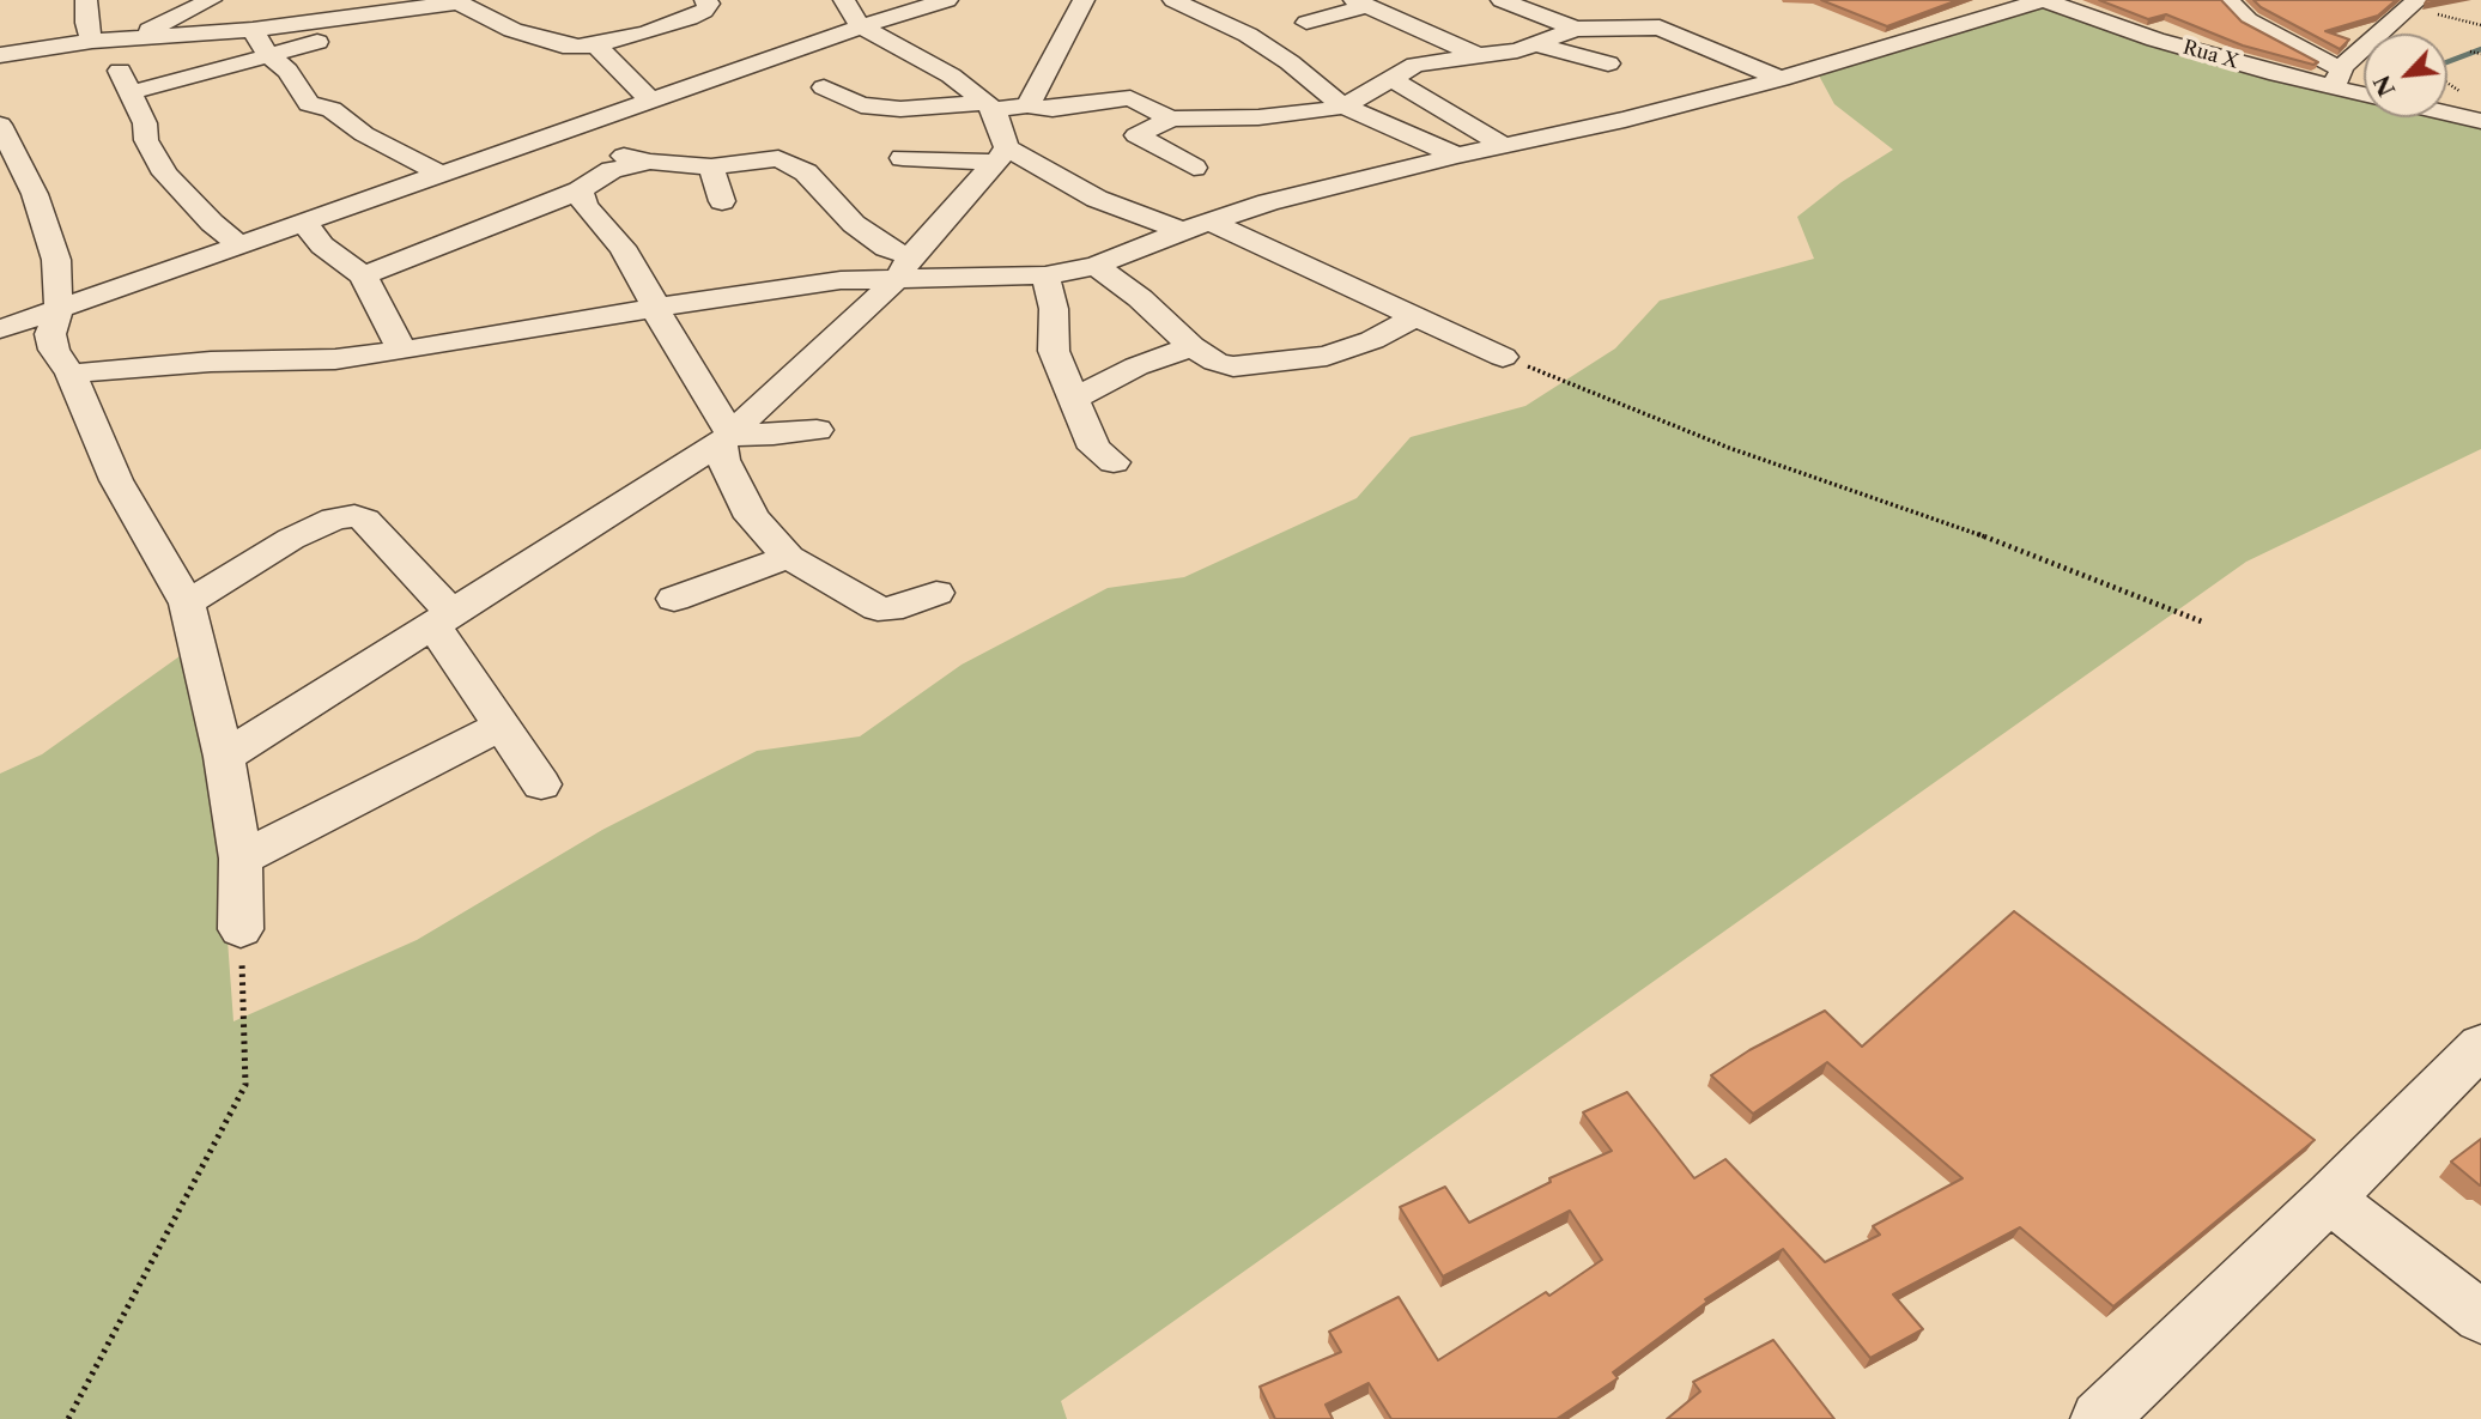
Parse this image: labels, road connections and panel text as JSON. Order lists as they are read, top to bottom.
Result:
{
  "streets": {
    "street": ["Rua X"]
  },
  "north": "bottom left"
}
